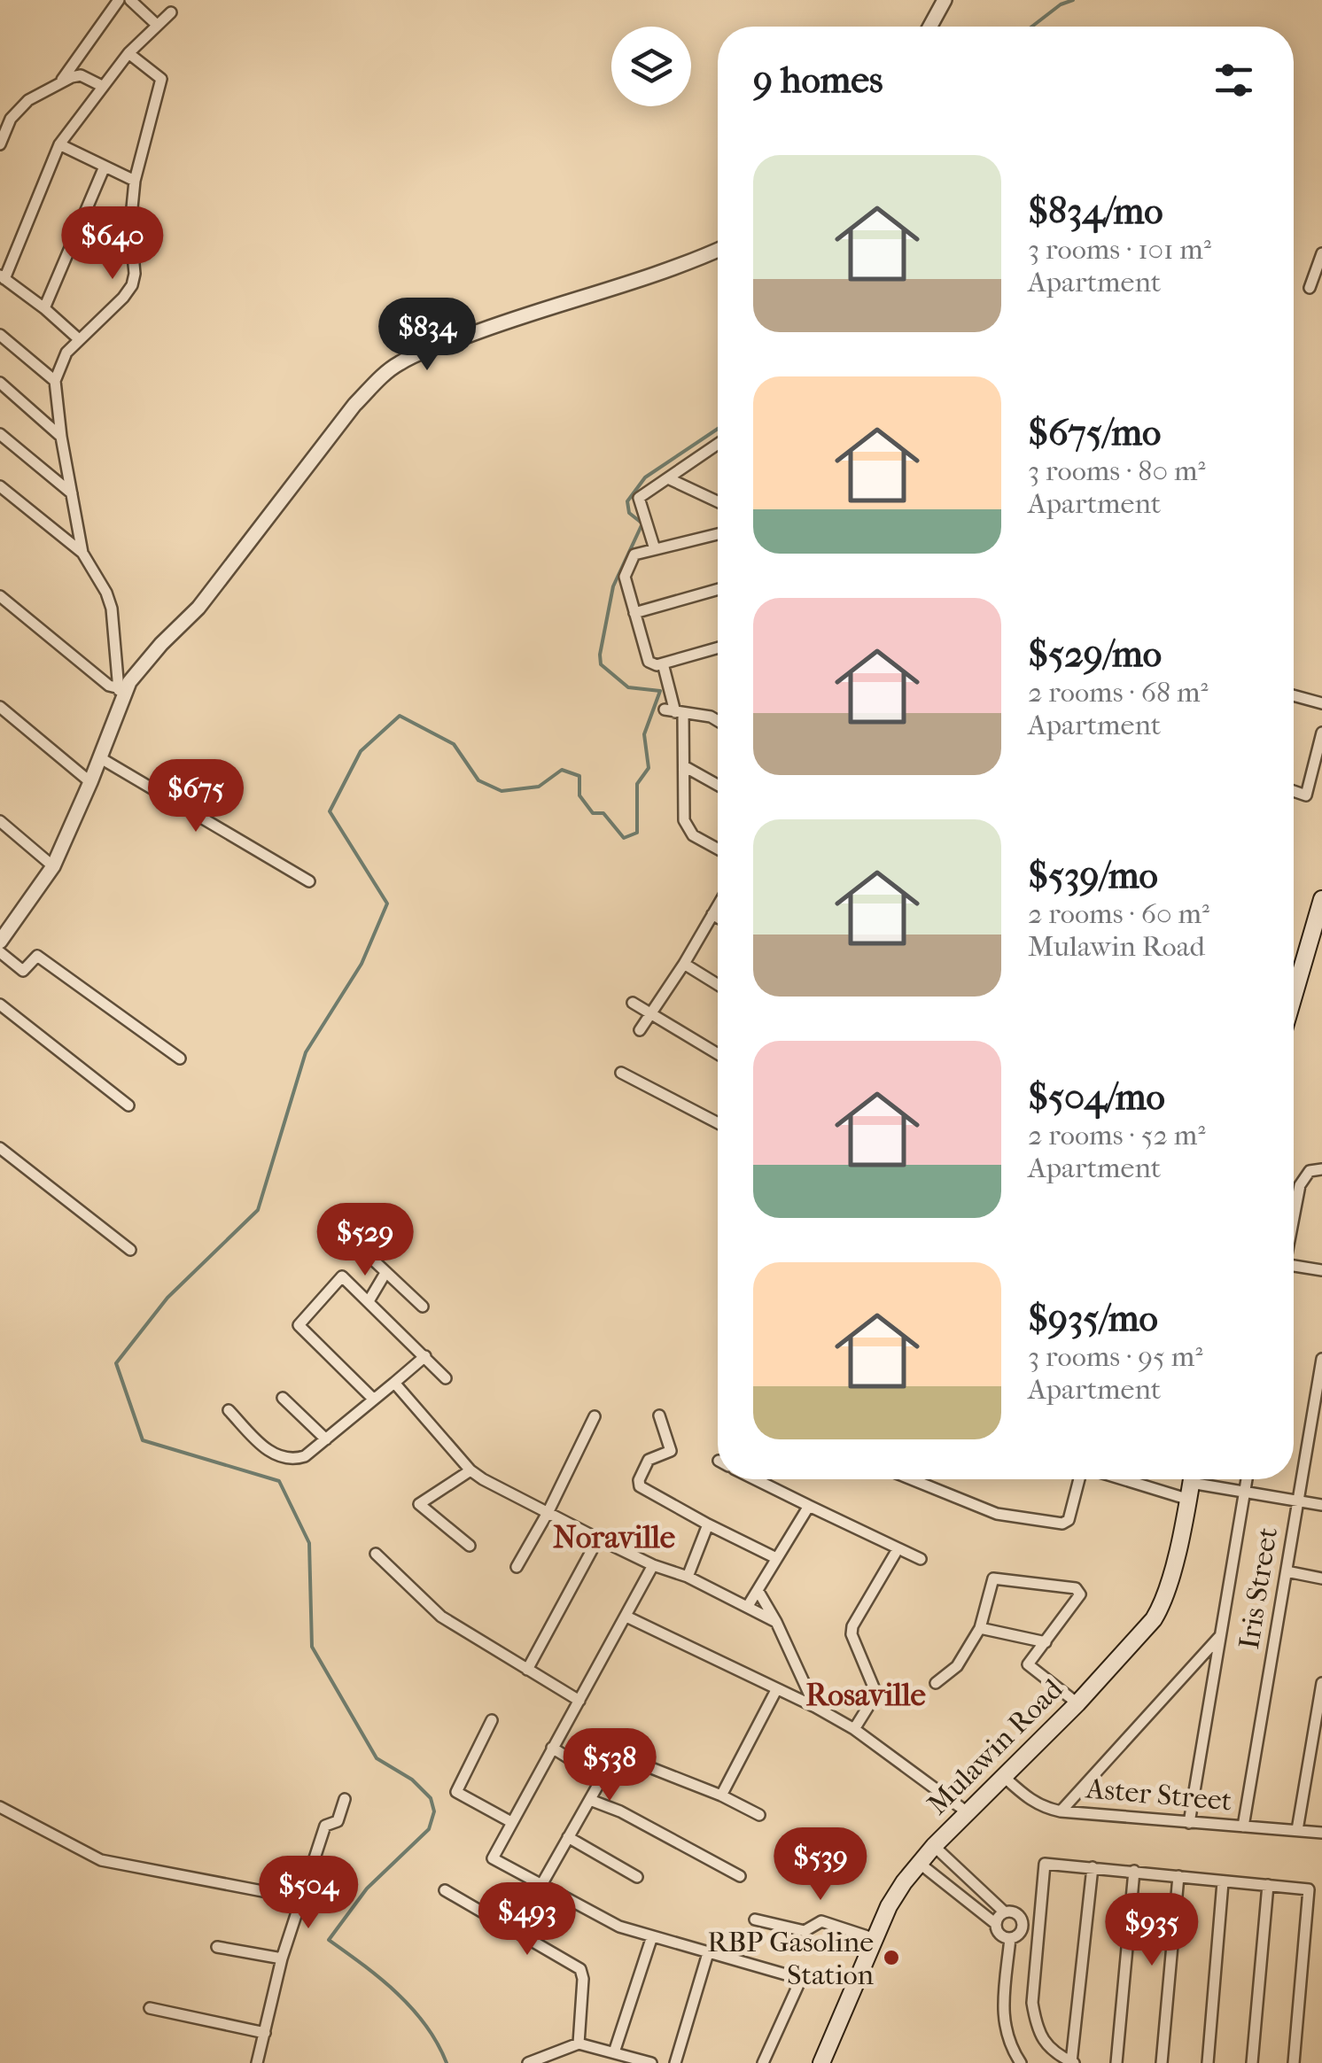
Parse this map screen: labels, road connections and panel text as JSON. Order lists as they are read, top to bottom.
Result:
{
  "streets": {
    "main road": ["Mulawin Road"],
    "street": ["Iris Street", "Aster Street"]
  },
  "crossings": [
    ["Iris Street", "Aster Street"],
    ["Mulawin Road", "Aster Street"]
  ],
  "districts": ["Noraville", "Rosaville"],
  "places": ["RBP Gasoline Station"],
  "page": {
    "heading": "9 homes",
    "list": [
      {
        "name": "$834/mo",
        "note": "3 rooms · 101 m² · Apartment"
      },
      {
        "name": "$675/mo",
        "note": "3 rooms · 80 m² · Apartment"
      },
      {
        "name": "$529/mo",
        "note": "2 rooms · 68 m² · Apartment"
      },
      {
        "name": "$539/mo",
        "note": "2 rooms · 60 m² · Mulawin Road"
      },
      {
        "name": "$504/mo",
        "note": "2 rooms · 52 m² · Apartment"
      },
      {
        "name": "$935/mo",
        "note": "3 rooms · 95 m² · Apartment"
      }
    ],
    "price": [
      "$640",
      "$834",
      "$675",
      "$529",
      "$538",
      "$539",
      "$504",
      "$493",
      "$935"
    ]
  }
}
